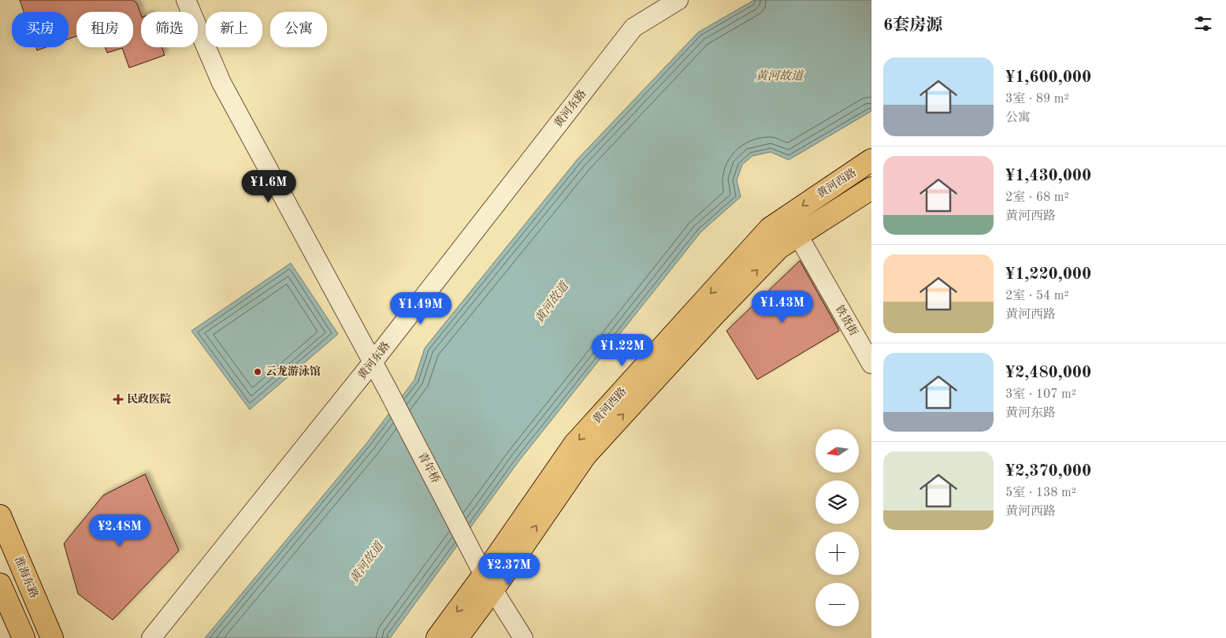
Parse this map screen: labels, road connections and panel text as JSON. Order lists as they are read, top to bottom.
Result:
{
  "streets": {
    "main road": ["黄河西路", "淮海东路"],
    "street": ["黄河东路", "铁货街", "青年桥"]
  },
  "crossings": [
    ["黄河东路", "青年桥"],
    ["黄河西路", "铁货街"],
    ["黄河西路", "青年桥"]
  ],
  "water": ["黄河故道"],
  "places": {
    "other": ["云龙游泳馆"],
    "health": ["民政医院"]
  },
  "north": "left",
  "page": {
    "heading": "6套房源",
    "chip": [
      "买房",
      "租房",
      "筛选",
      "新上",
      "公寓"
    ],
    "list": [
      {
        "name": "¥1,600,000",
        "note": "3室 · 89 m² · 公寓"
      },
      {
        "name": "¥1,430,000",
        "note": "2室 · 68 m² · 黄河西路"
      },
      {
        "name": "¥1,220,000",
        "note": "2室 · 54 m² · 黄河西路"
      },
      {
        "name": "¥2,480,000",
        "note": "3室 · 107 m² · 黄河东路"
      },
      {
        "name": "¥2,370,000",
        "note": "5室 · 138 m² · 黄河西路"
      }
    ],
    "price": [
      "¥1.6M",
      "¥1.43M",
      "¥1.49M",
      "¥1.22M",
      "¥2.48M",
      "¥2.37M"
    ],
    "map_buttons": ["+", "−"]
  }
}
